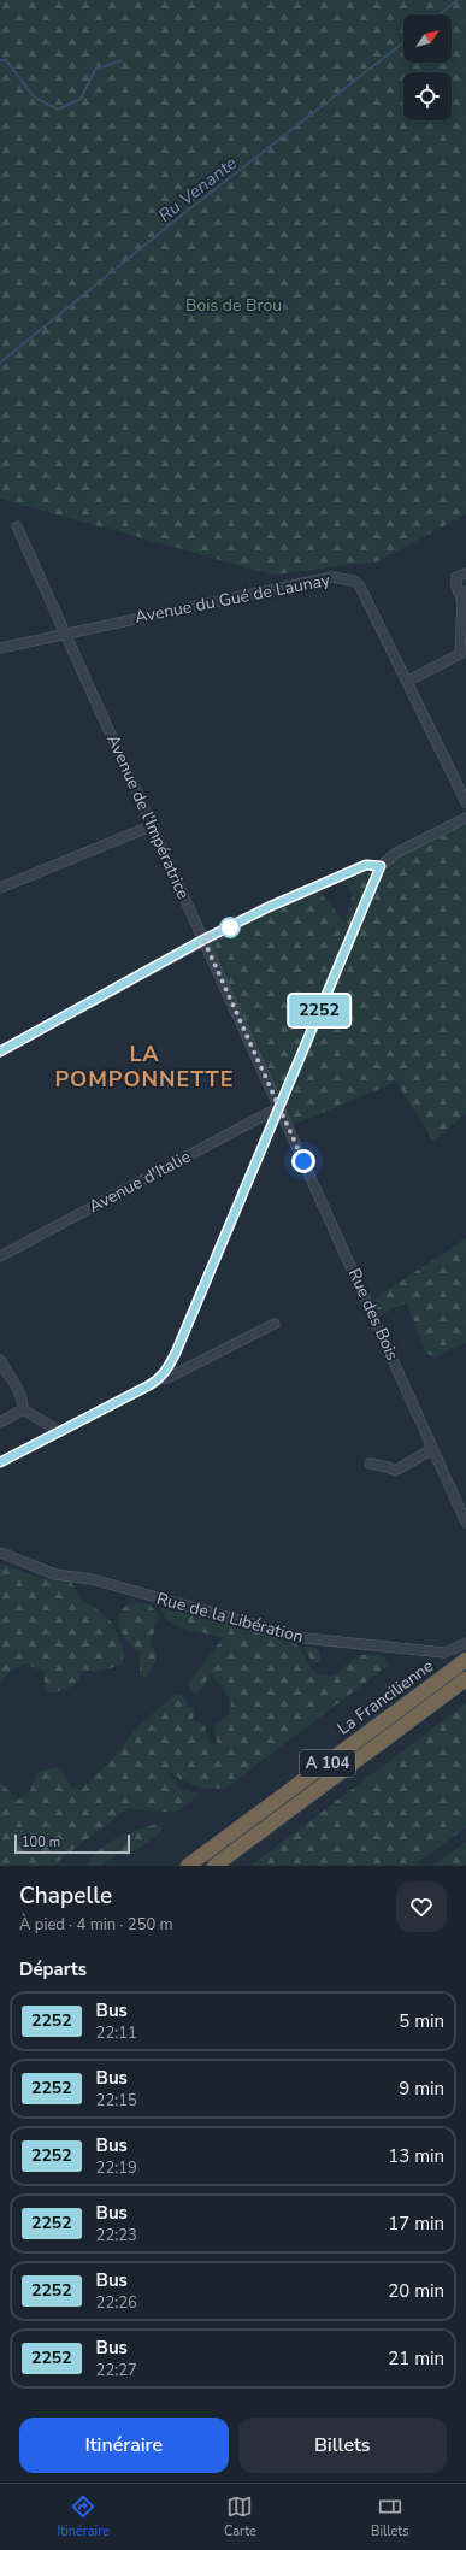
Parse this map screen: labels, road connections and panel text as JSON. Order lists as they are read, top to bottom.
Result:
{
  "streets": {
    "highway": ["La Francilienne", "A 104"],
    "street": [
      "Avenue du Gué de Launay",
      "Avenue de l'Impératrice",
      "Avenue d'Italie",
      "Rue des Bois",
      "Rue de la Libération"
    ]
  },
  "crossings": [
    ["Avenue du Gué de Launay", "Avenue de l'Impératrice"],
    ["Avenue de l'Impératrice", "Avenue d'Italie"],
    ["Avenue de l'Impératrice", "Rue des Bois"],
    ["Avenue d'Italie", "Rue des Bois"]
  ],
  "districts": ["LA POMPONNETTE"],
  "water": ["Ru Venante"],
  "parks": ["Bois de Brou"],
  "lines": ["bus line 2252"],
  "scale_bar": "100 m",
  "north": "top right",
  "page": {
    "on_map": "2252",
    "scale": "100 m",
    "heading": [
      ["Chapelle", "À pied · 4 min · 250 m"],
      "Départs"
    ],
    "list": [
      {
        "mark": "2252",
        "name": "Bus",
        "note": "22:11",
        "value": "5 min"
      },
      {
        "mark": "2252",
        "name": "Bus",
        "note": "22:15",
        "value": "9 min"
      },
      {
        "mark": "2252",
        "name": "Bus",
        "note": "22:19",
        "value": "13 min"
      },
      {
        "mark": "2252",
        "name": "Bus",
        "note": "22:23",
        "value": "17 min"
      },
      {
        "mark": "2252",
        "name": "Bus",
        "note": "22:26",
        "value": "20 min"
      },
      {
        "mark": "2252",
        "name": "Bus",
        "note": "22:27",
        "value": "21 min"
      }
    ],
    "buttons": ["Itinéraire", "Billets"],
    "tabs": ["Itinéraire", "Carte", "Billets"]
  }
}
